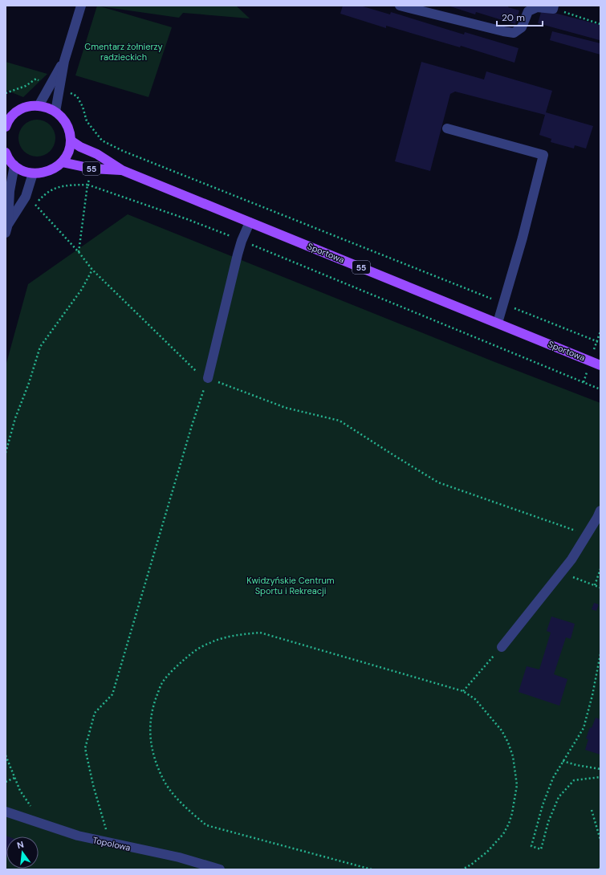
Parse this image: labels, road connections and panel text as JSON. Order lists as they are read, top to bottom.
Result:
{
  "streets": {
    "main road": ["55", "Sportowa"],
    "street": ["Topolowa"]
  },
  "parks": ["Cmentarz żołnierzy radzieckich", "Kwidzyńskie Centrum Sportu i Rekreacji"],
  "scale_bar": "20 m",
  "north": "top"
}
